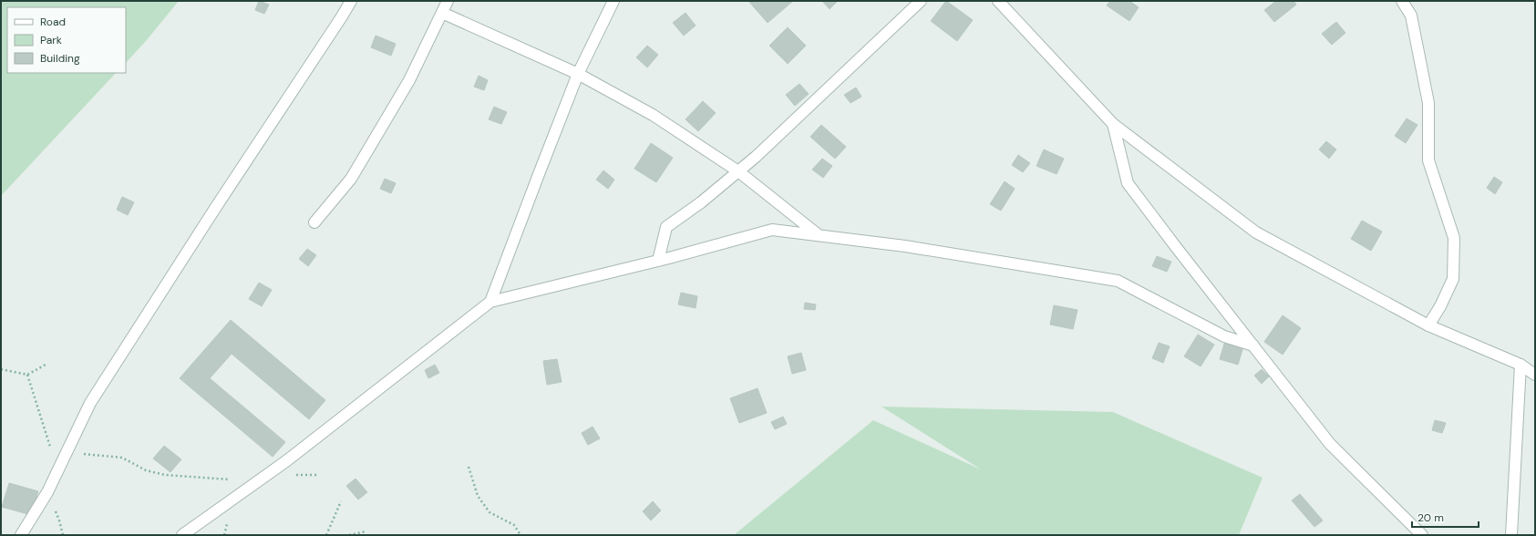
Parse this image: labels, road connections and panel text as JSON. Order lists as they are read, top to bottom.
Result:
{
  "legend": ["Road", "Park", "Building"],
  "scale_bar": "20 m"
}
